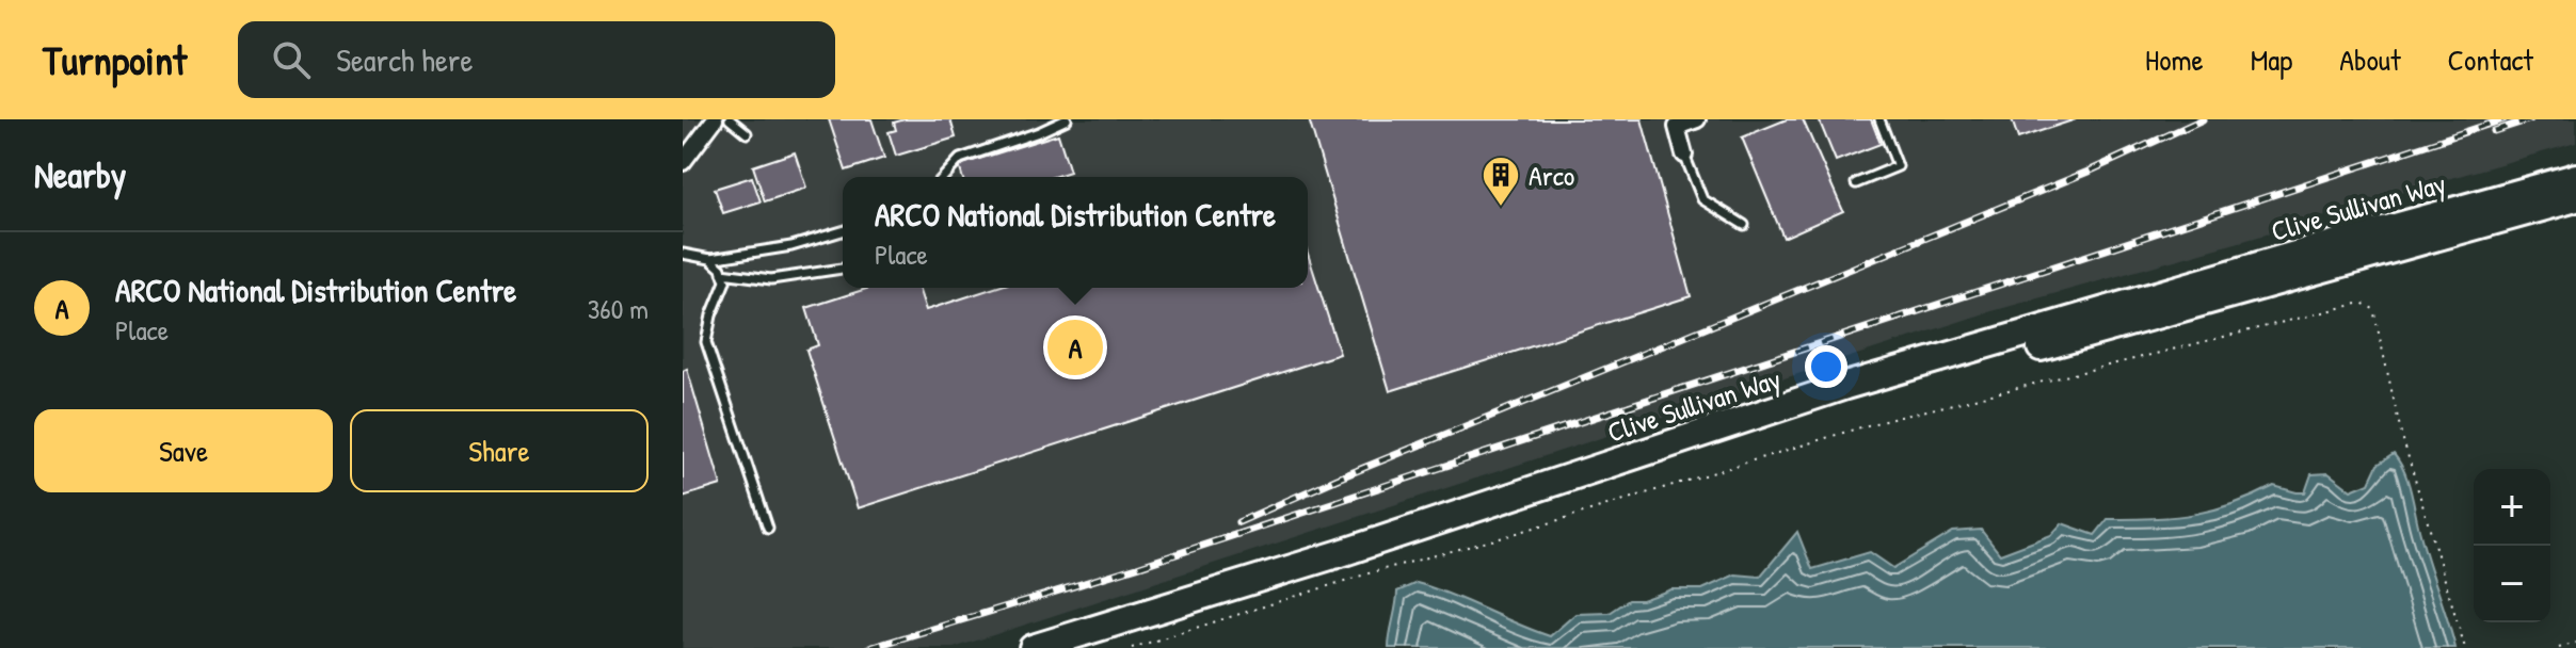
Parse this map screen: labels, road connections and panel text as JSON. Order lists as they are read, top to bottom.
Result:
{
  "streets": {
    "highway": ["Clive Sullivan Way"]
  },
  "places": {
    "building": ["Arco"]
  },
  "page": {
    "header": "Turnpoint",
    "search": "Search here",
    "nav": [
      "Home",
      "Map",
      "About",
      "Contact"
    ],
    "heading": "Nearby",
    "popup": ["ARCO National Distribution Centre", "Place"],
    "list": [
      {
        "mark": "A",
        "name": "ARCO National Distribution Centre",
        "note": "Place",
        "value": "360 m"
      }
    ],
    "pins": "A",
    "buttons": ["Save", "Share"],
    "map_buttons": ["+", "−"]
  }
}
